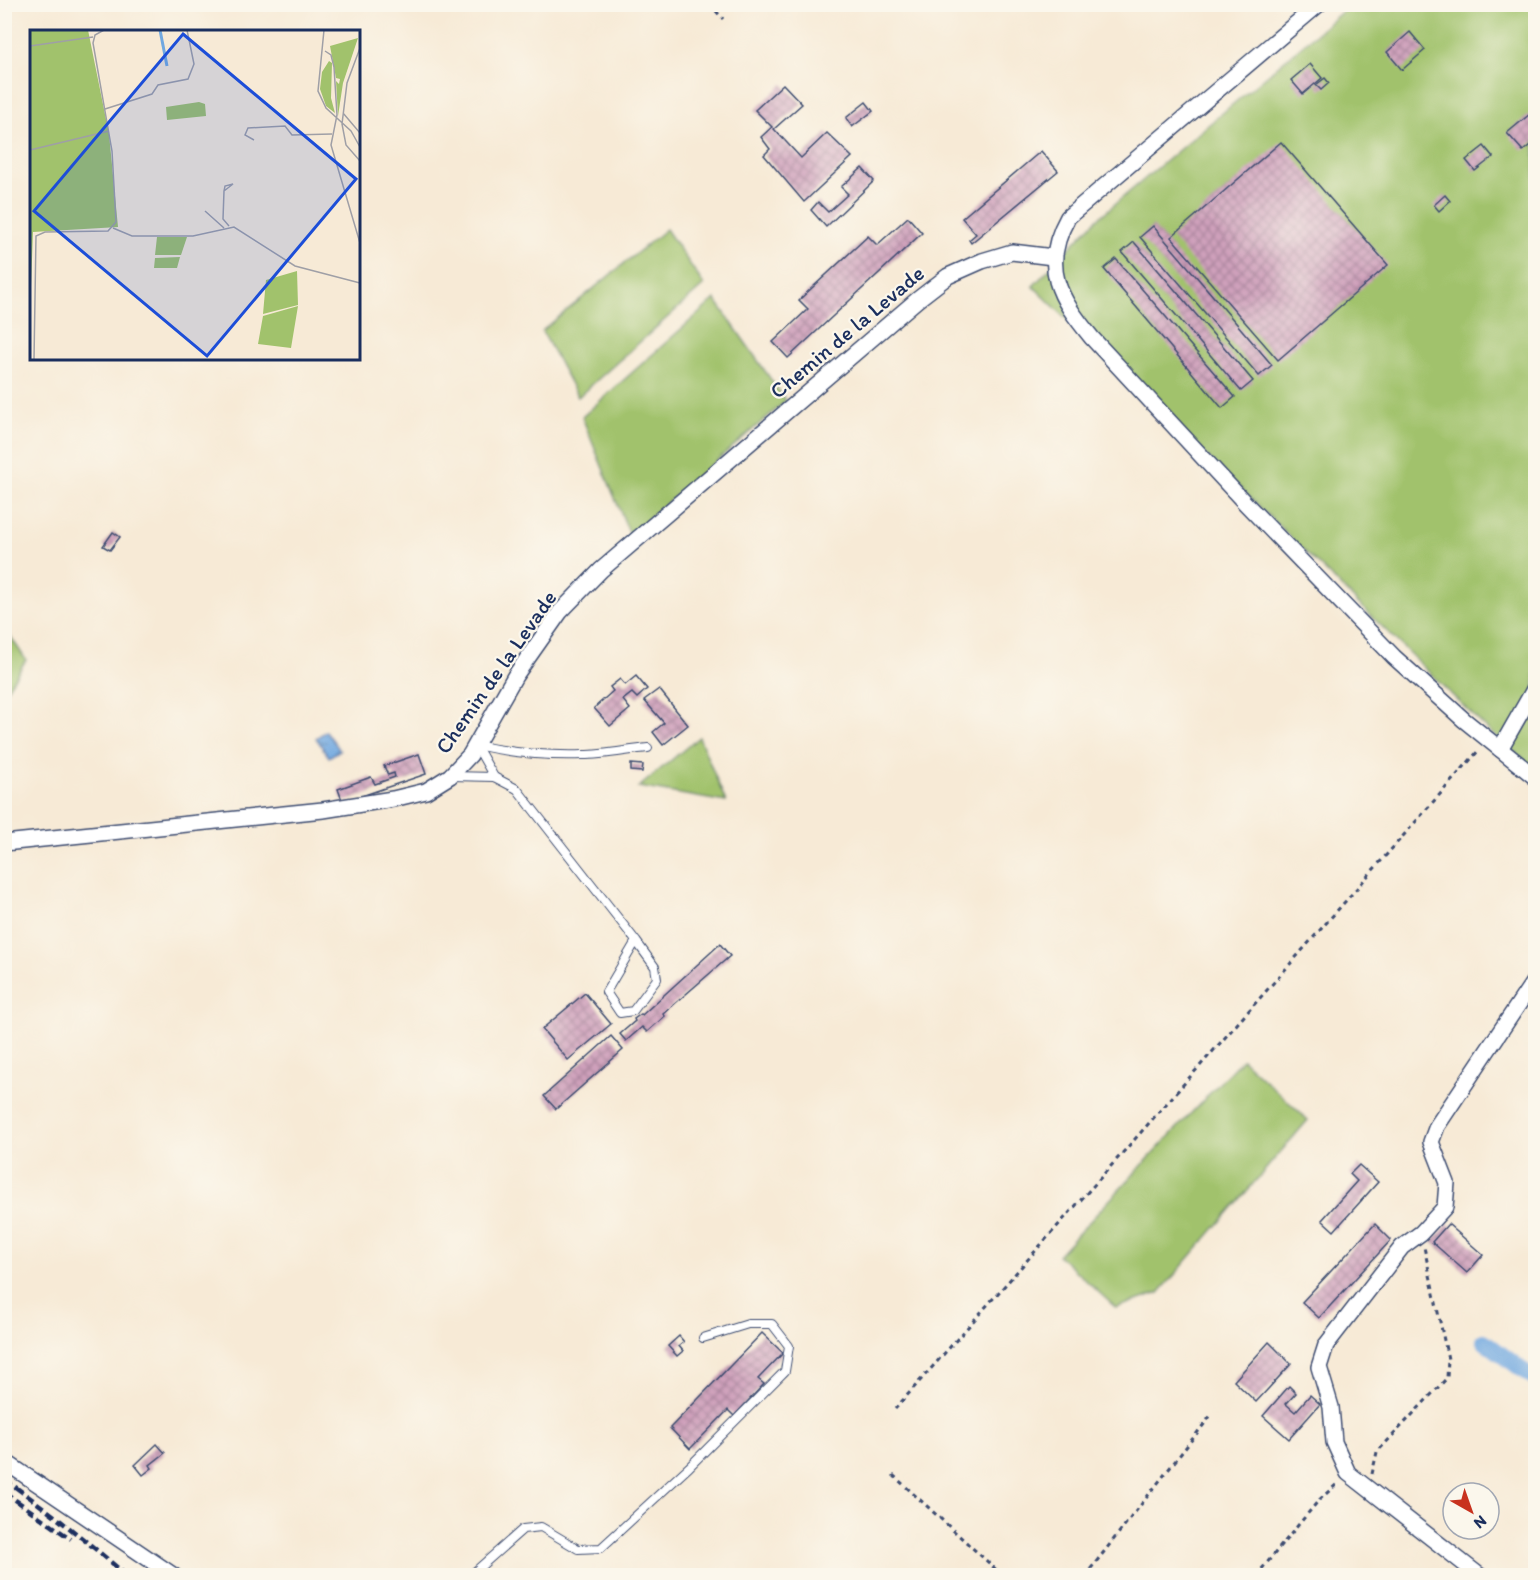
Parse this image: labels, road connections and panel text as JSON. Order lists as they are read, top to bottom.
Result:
{
  "streets": {
    "street": ["Chemin de la Levade"]
  },
  "north": "bottom right"
}
